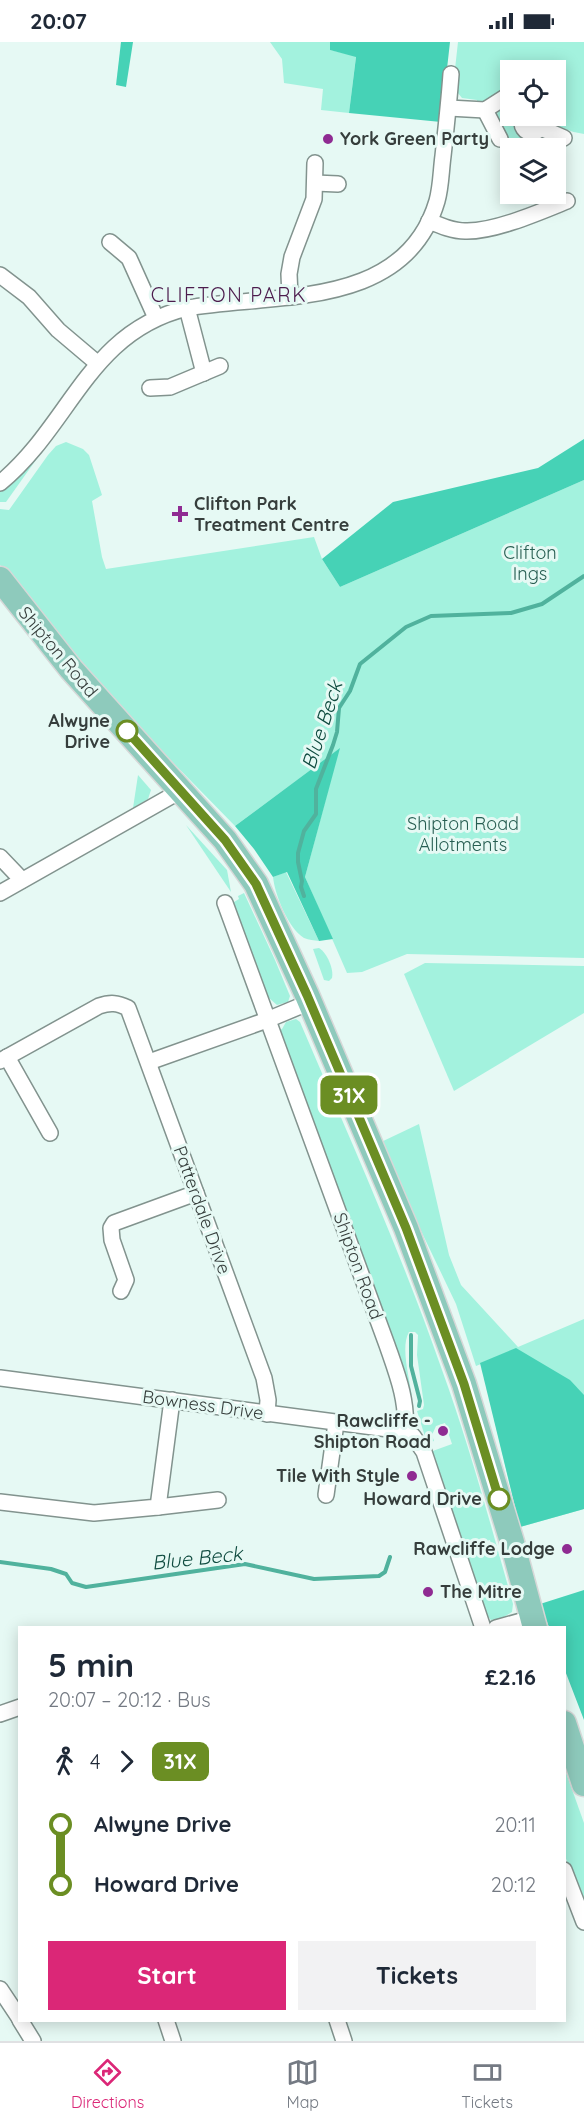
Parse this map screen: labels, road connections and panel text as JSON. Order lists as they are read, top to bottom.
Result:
{
  "streets": {
    "main road": ["Shipton Road"],
    "street": ["Patterdale Drive", "Bowness Drive"]
  },
  "crossings": [
    ["Shipton Road", "Bowness Drive"],
    ["Patterdale Drive", "Bowness Drive"]
  ],
  "districts": ["CLIFTON PARK"],
  "water": ["Blue Beck"],
  "parks": ["Clifton Ings", "Shipton Road Allotments"],
  "places": {
    "other": [
      "York Green Party",
      "Alwyne Drive",
      "Rawcliffe - Shipton Road",
      "Tile With Style",
      "Howard Drive",
      "Rawcliffe Lodge",
      "The Mitre"
    ],
    "health": ["Clifton Park Treatment Centre"]
  },
  "lines": ["bus line 31X"],
  "page": {
    "status": "20:07",
    "on_map": "31X",
    "heading": ["5 min", "20:07 – 20:12 · Bus", "£2.16"],
    "legs": ["4", "31X"],
    "list": [
      {
        "name": "Alwyne Drive",
        "value": "20:11"
      },
      {
        "name": "Howard Drive",
        "value": "20:12"
      }
    ],
    "buttons": ["Start", "Tickets"],
    "tabs": ["Directions", "Map", "Tickets"]
  }
}
